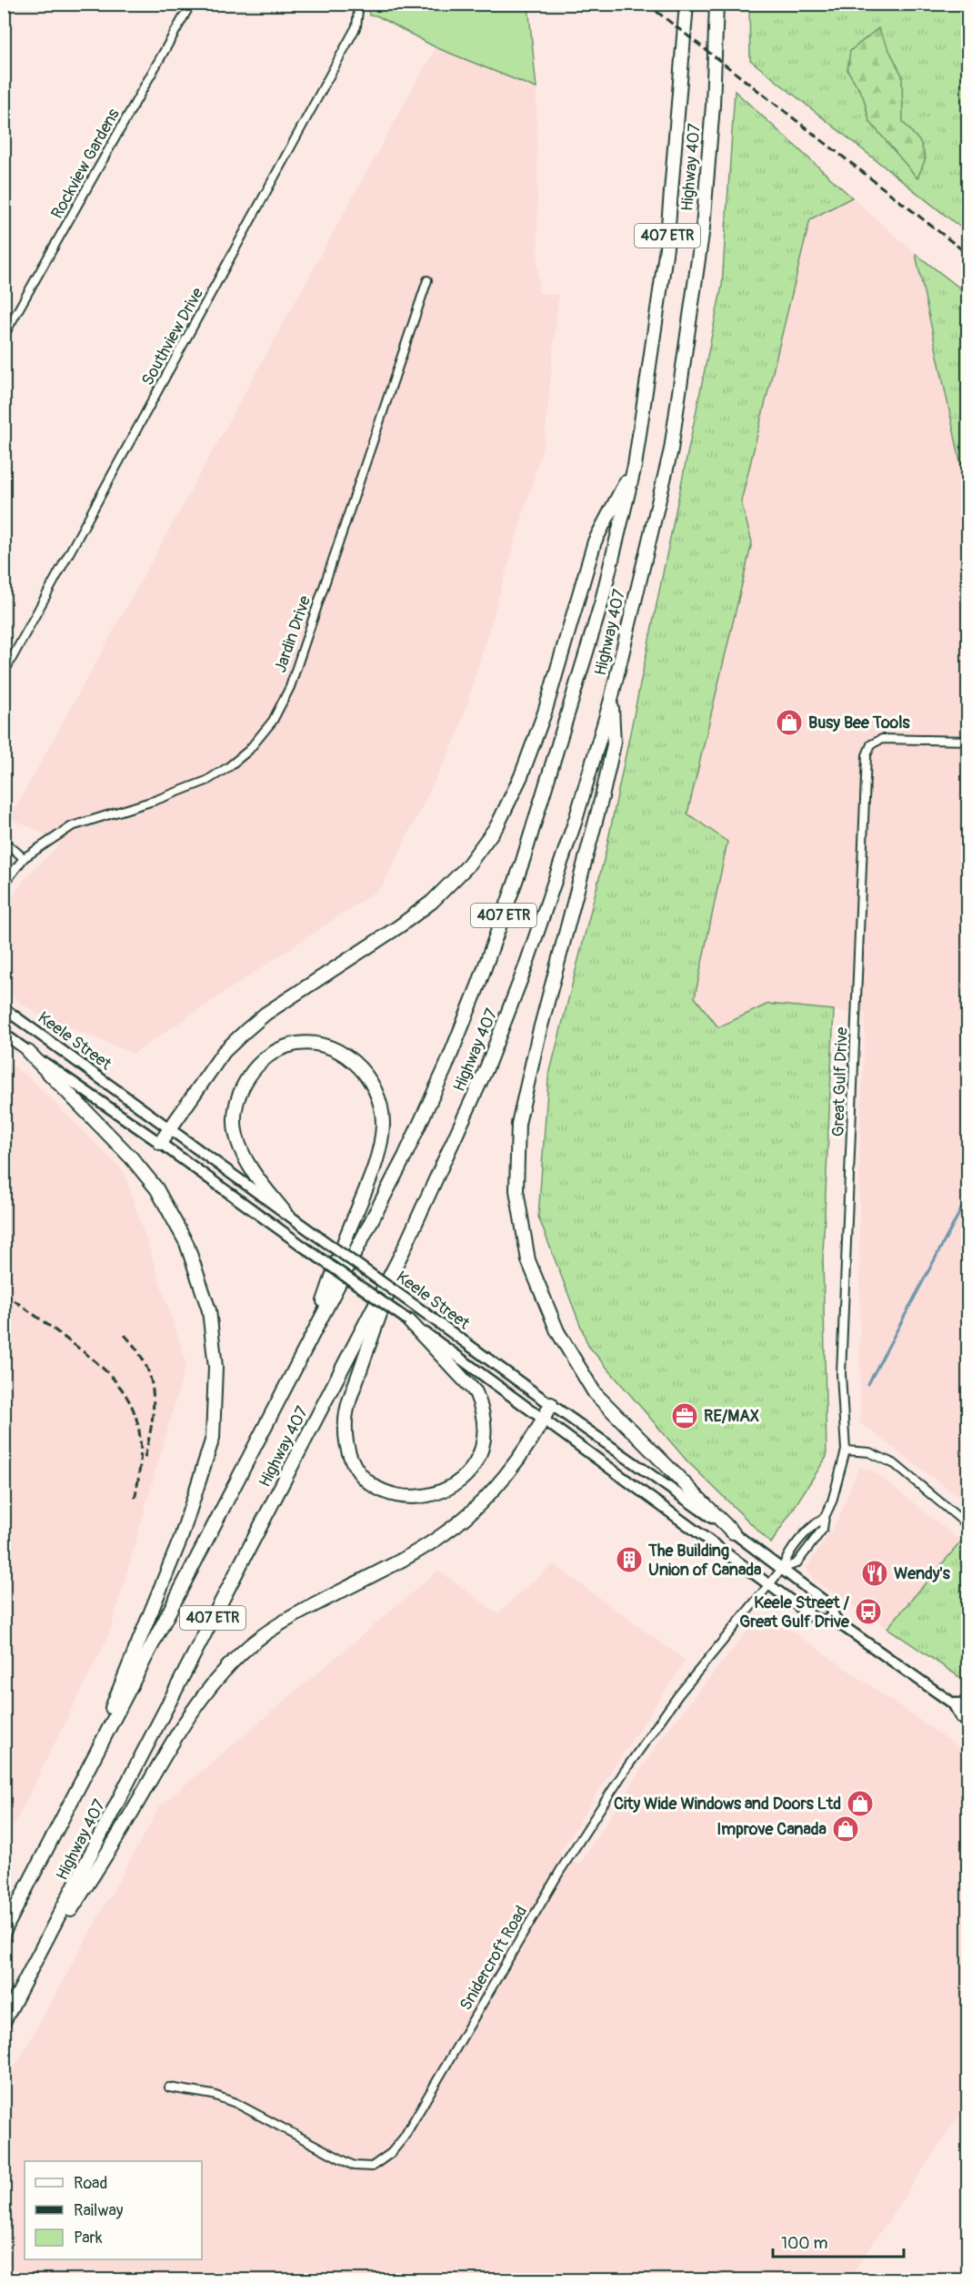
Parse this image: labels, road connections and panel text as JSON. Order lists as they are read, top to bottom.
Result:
{
  "streets": {
    "highway": ["Highway 407", "407 ETR"],
    "main road": ["Keele Street"],
    "street": [
      "Rockview Gardens",
      "Southview Drive",
      "Jardin Drive",
      "Great Gulf Drive",
      "Snidercroft Road"
    ]
  },
  "crossings": [
    ["Keele Street", "Great Gulf Drive"],
    ["Keele Street", "Snidercroft Road"],
    ["Great Gulf Drive", "Snidercroft Road"]
  ],
  "places": {
    "shop": ["Busy Bee Tools", "City Wide Windows and Doors Ltd", "Improve Canada"],
    "office": ["RE/MAX"],
    "building": ["The Building Union of Canada"],
    "restaurant": ["Wendy's"],
    "bus stop": ["Keele Street / Great Gulf Drive"]
  },
  "legend": ["Road", "Railway", "Park"],
  "scale_bar": "100 m"
}
